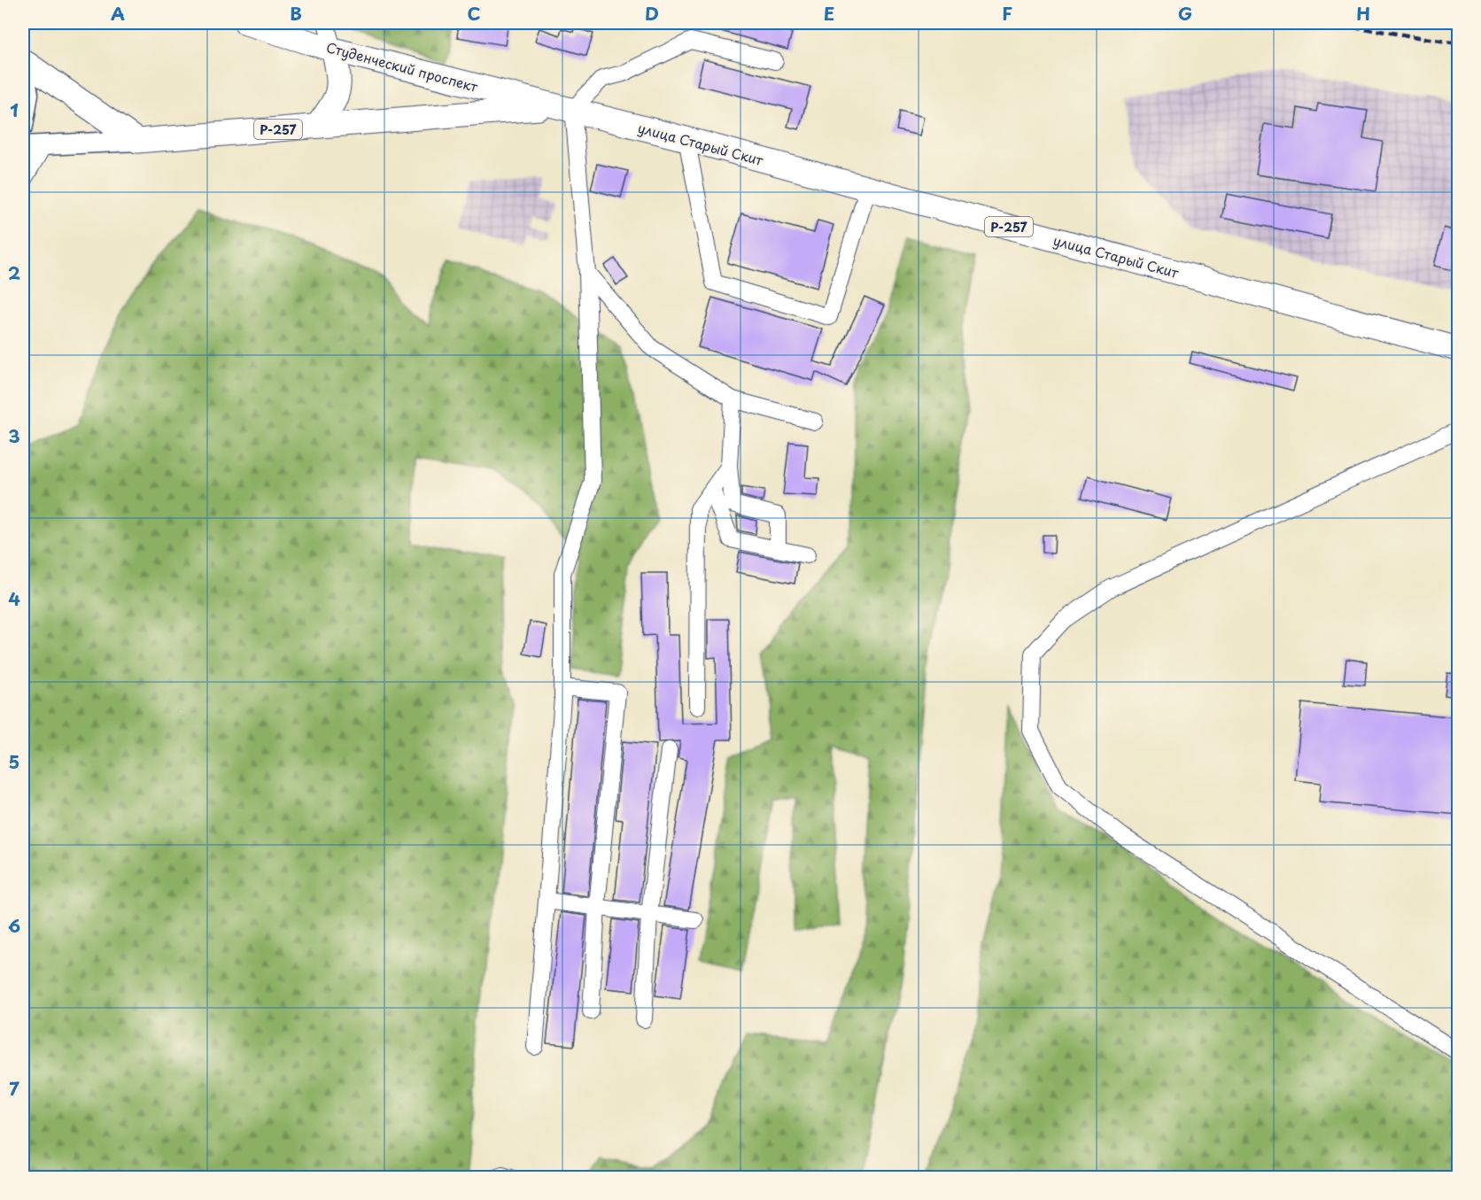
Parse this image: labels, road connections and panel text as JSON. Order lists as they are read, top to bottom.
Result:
{
  "streets": {
    "highway": ["Студенческий проспект", "Р-257", "улица Старый Скит"]
  },
  "crossings": [
    ["Студенческий проспект", "Р-257"],
    ["Студенческий проспект", "улица Старый Скит"],
    ["Р-257", "улица Старый Скит"]
  ],
  "grid": {
    "columns": [
      "A",
      "B",
      "C",
      "D",
      "E",
      "F",
      "G",
      "H"
    ],
    "rows": [
      "1",
      "2",
      "3",
      "4",
      "5",
      "6",
      "7"
    ]
  }
}
